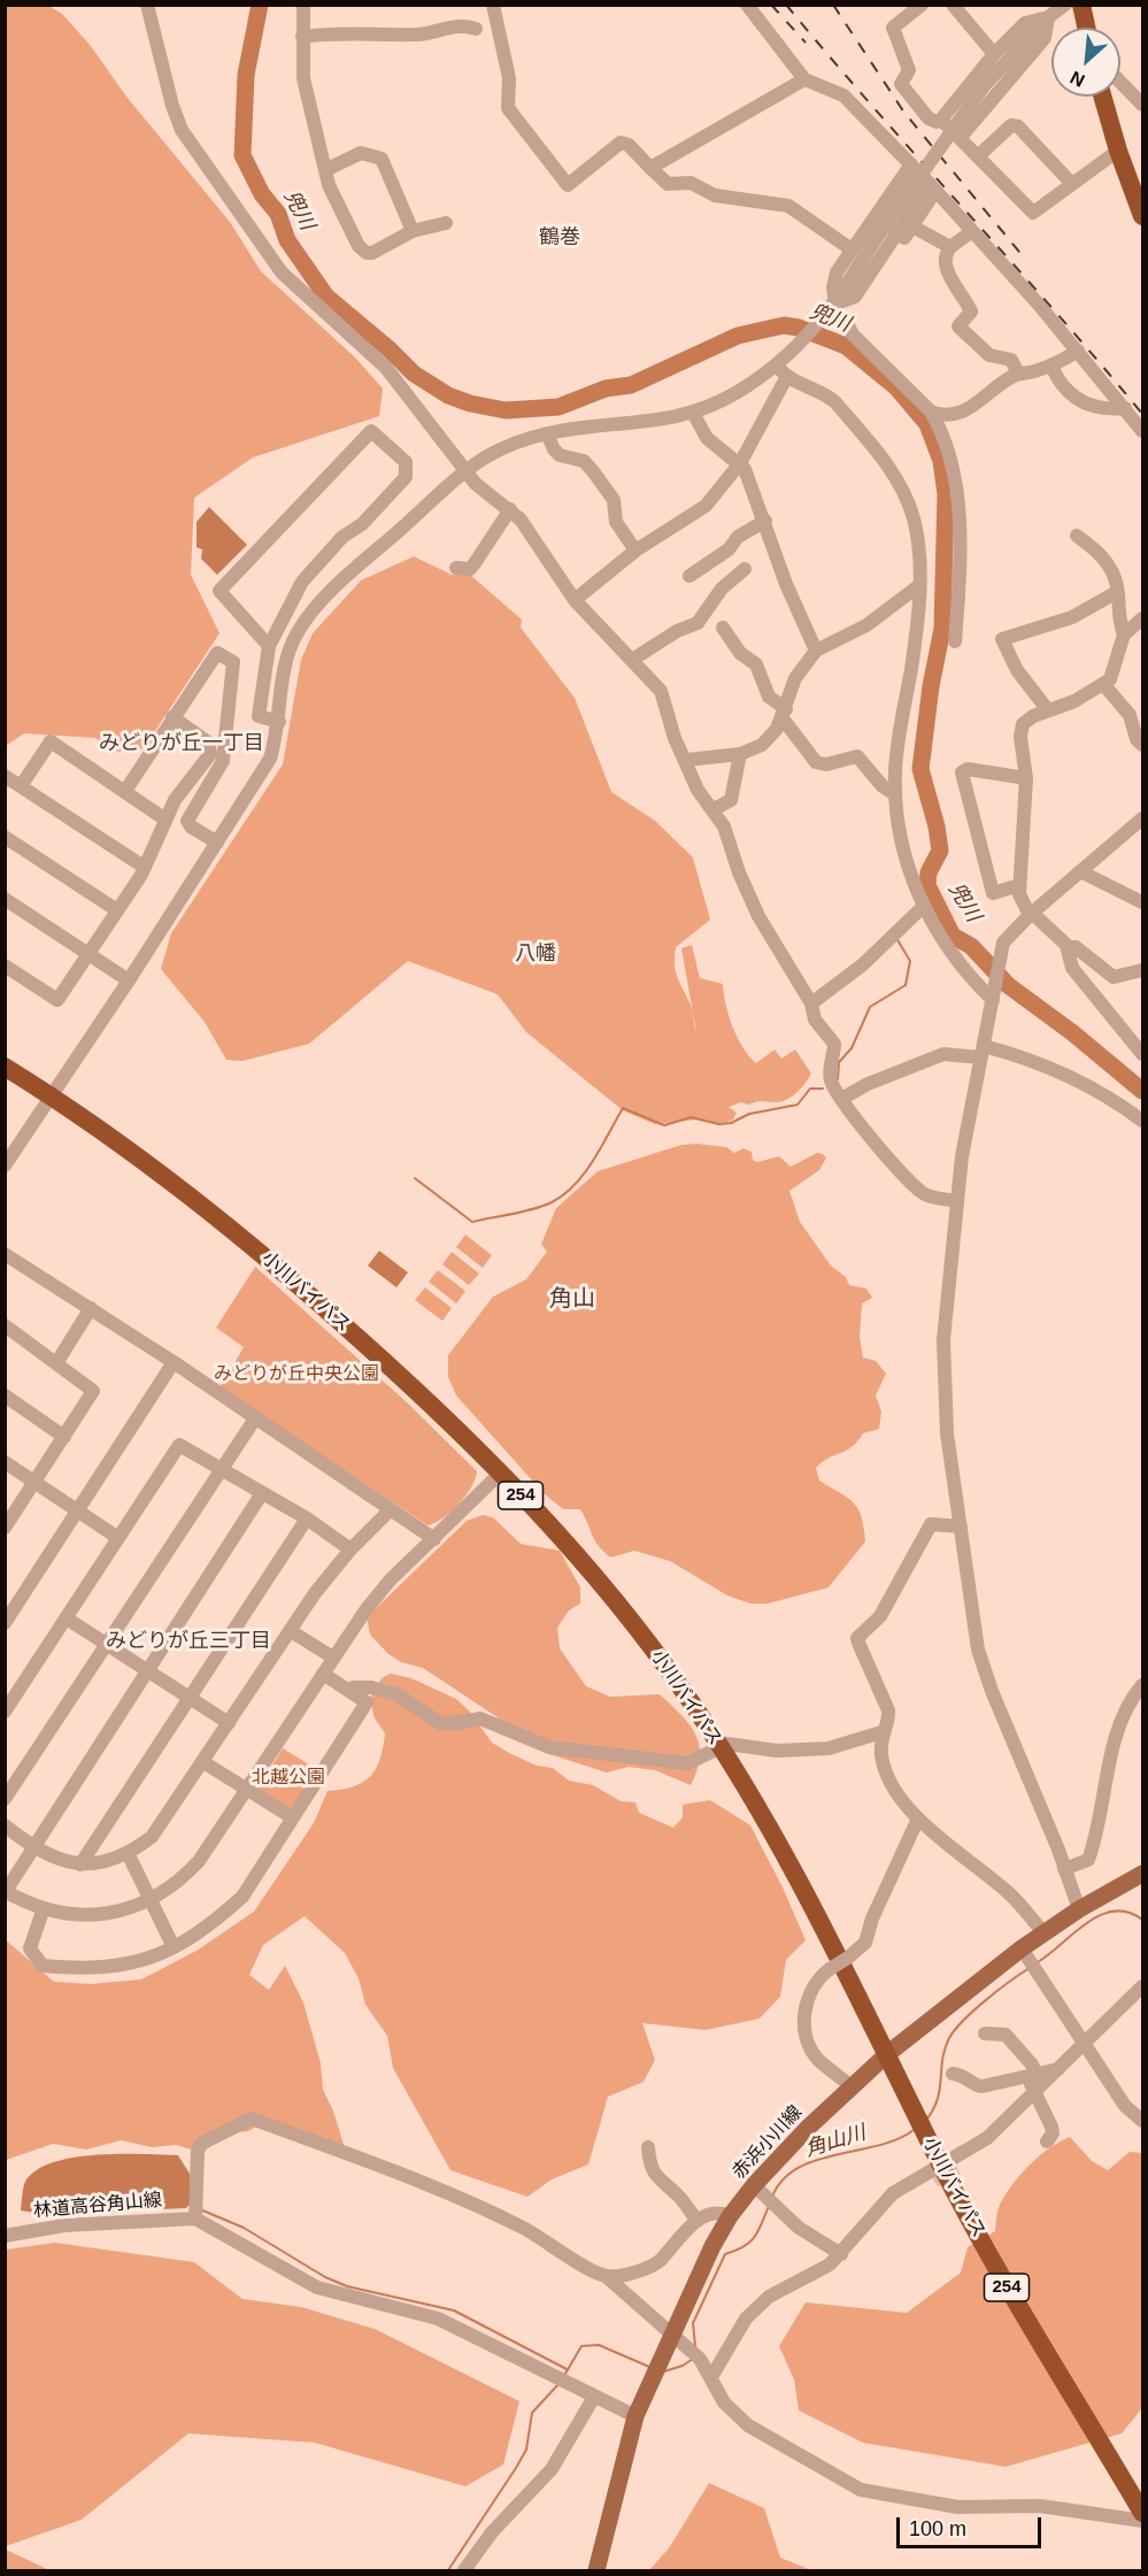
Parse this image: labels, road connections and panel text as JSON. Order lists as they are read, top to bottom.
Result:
{
  "streets": {
    "highway": ["小川バイパス", "254"],
    "main road": ["赤浜小川線"],
    "street": ["林道高谷角山線"]
  },
  "crossings": [
    ["小川バイパス", "赤浜小川線"]
  ],
  "districts": [
    "鶴巻",
    "みどりが丘一丁目",
    "八幡",
    "角山",
    "みどりが丘三丁目"
  ],
  "water": ["兜川", "角山川"],
  "parks": ["みどりが丘中央公園", "北越公園"],
  "scale_bar": "100 m",
  "north": "bottom left"
}
